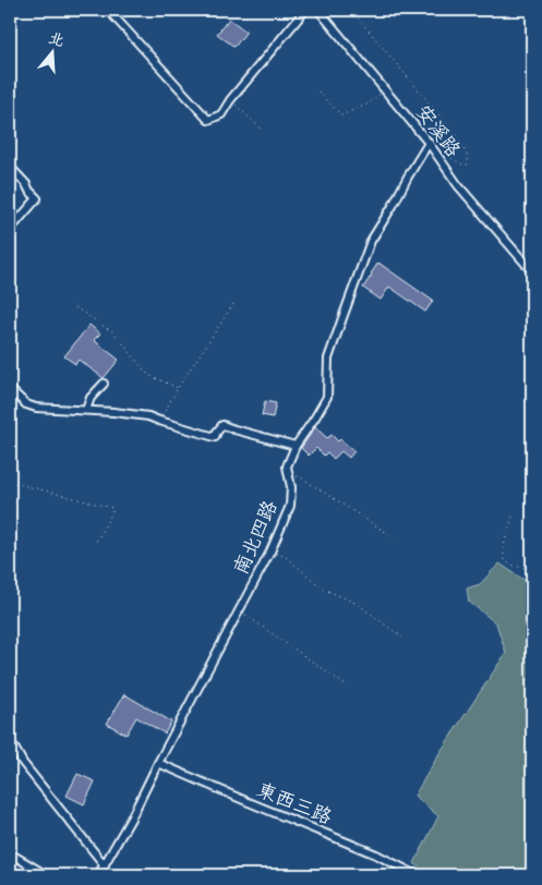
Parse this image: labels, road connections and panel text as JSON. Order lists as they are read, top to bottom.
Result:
{
  "streets": {
    "street": ["安溪路", "南北四路", "東西三路"]
  },
  "crossings": [
    ["安溪路", "南北四路"],
    ["南北四路", "東西三路"]
  ],
  "north": "top"
}
